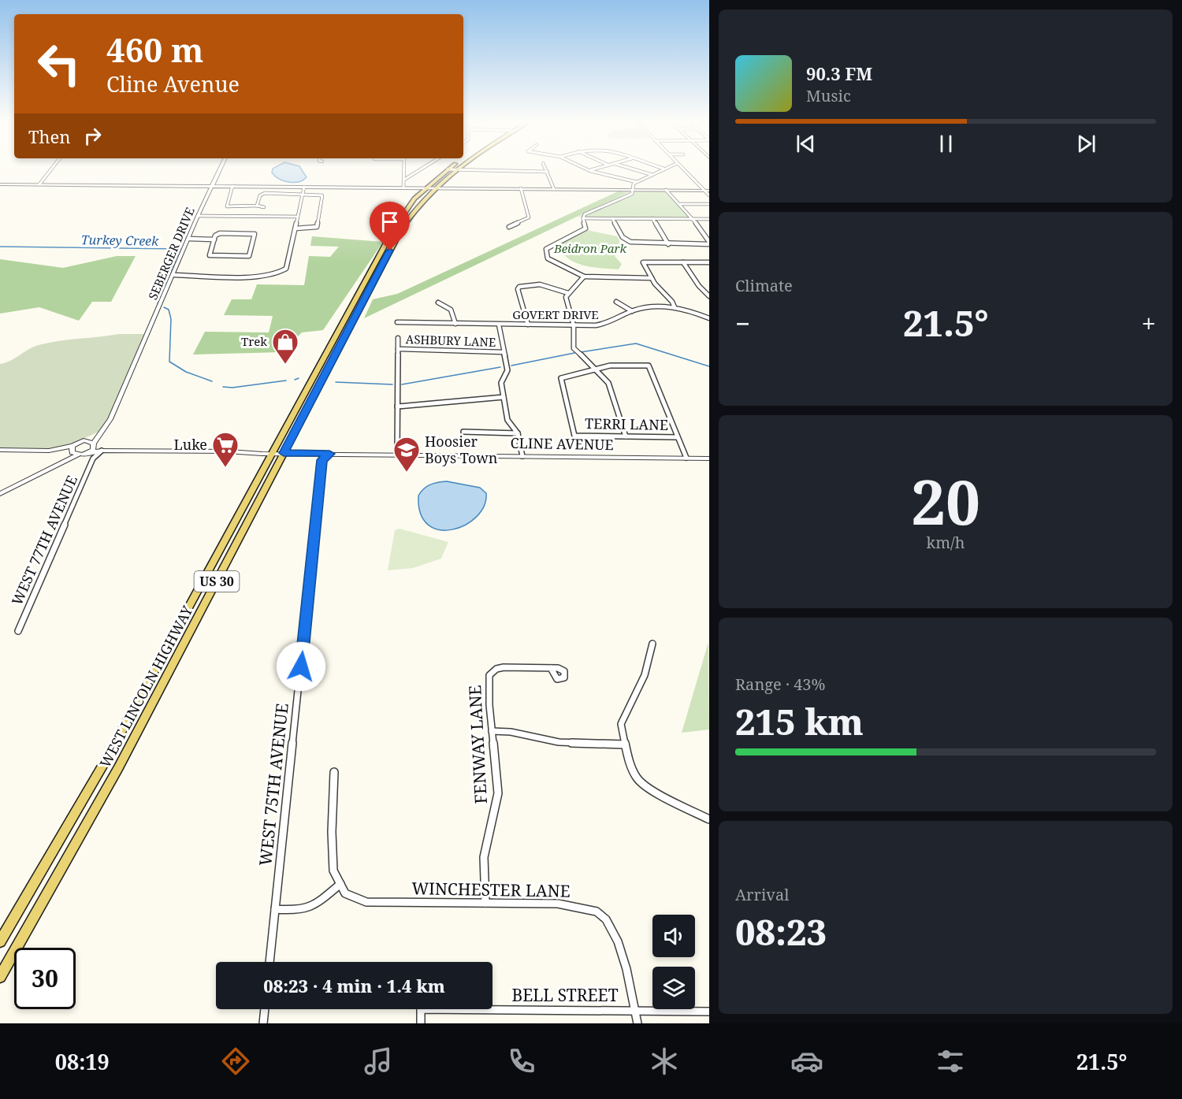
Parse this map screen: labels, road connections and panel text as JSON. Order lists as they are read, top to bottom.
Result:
{
  "streets": {
    "main road": ["US 30", "WEST LINCOLN HIGHWAY"],
    "street": [
      "SEBERGER DRIVE",
      "GOVERT DRIVE",
      "ASHBURY LANE",
      "TERRI LANE",
      "CLINE AVENUE",
      "WEST 77TH AVENUE",
      "FENWAY LANE",
      "WEST 75TH AVENUE",
      "WINCHESTER LANE",
      "BELL STREET"
    ]
  },
  "crossings": [
    ["SEBERGER DRIVE", "CLINE AVENUE"],
    ["CLINE AVENUE", "WEST 77TH AVENUE"],
    ["CLINE AVENUE", "WEST LINCOLN HIGHWAY"],
    ["FENWAY LANE", "WINCHESTER LANE"],
    ["WINCHESTER LANE", "BELL STREET"]
  ],
  "water": ["Turkey Creek"],
  "parks": ["Beidron Park"],
  "places": {
    "shop": ["Trek"],
    "supermarket": ["Luke"],
    "school or university": ["Hoosier Boys Town"]
  },
  "page": {
    "turn": ["460 m", "Cline Avenue"],
    "song": ["90.3 FM", "Music"],
    "then": "Then",
    "tile": [
      "Climate",
      ["20", "km/h"],
      ["Range · 43%", "215 km"],
      ["Arrival", "08:23"]
    ],
    "heat": ["−", "21.5°", "+"],
    "limit": "30",
    "trip": "08:23 · 4 min · 1.4 km",
    "tabs": ["08:19", "21.5°"]
  }
}
